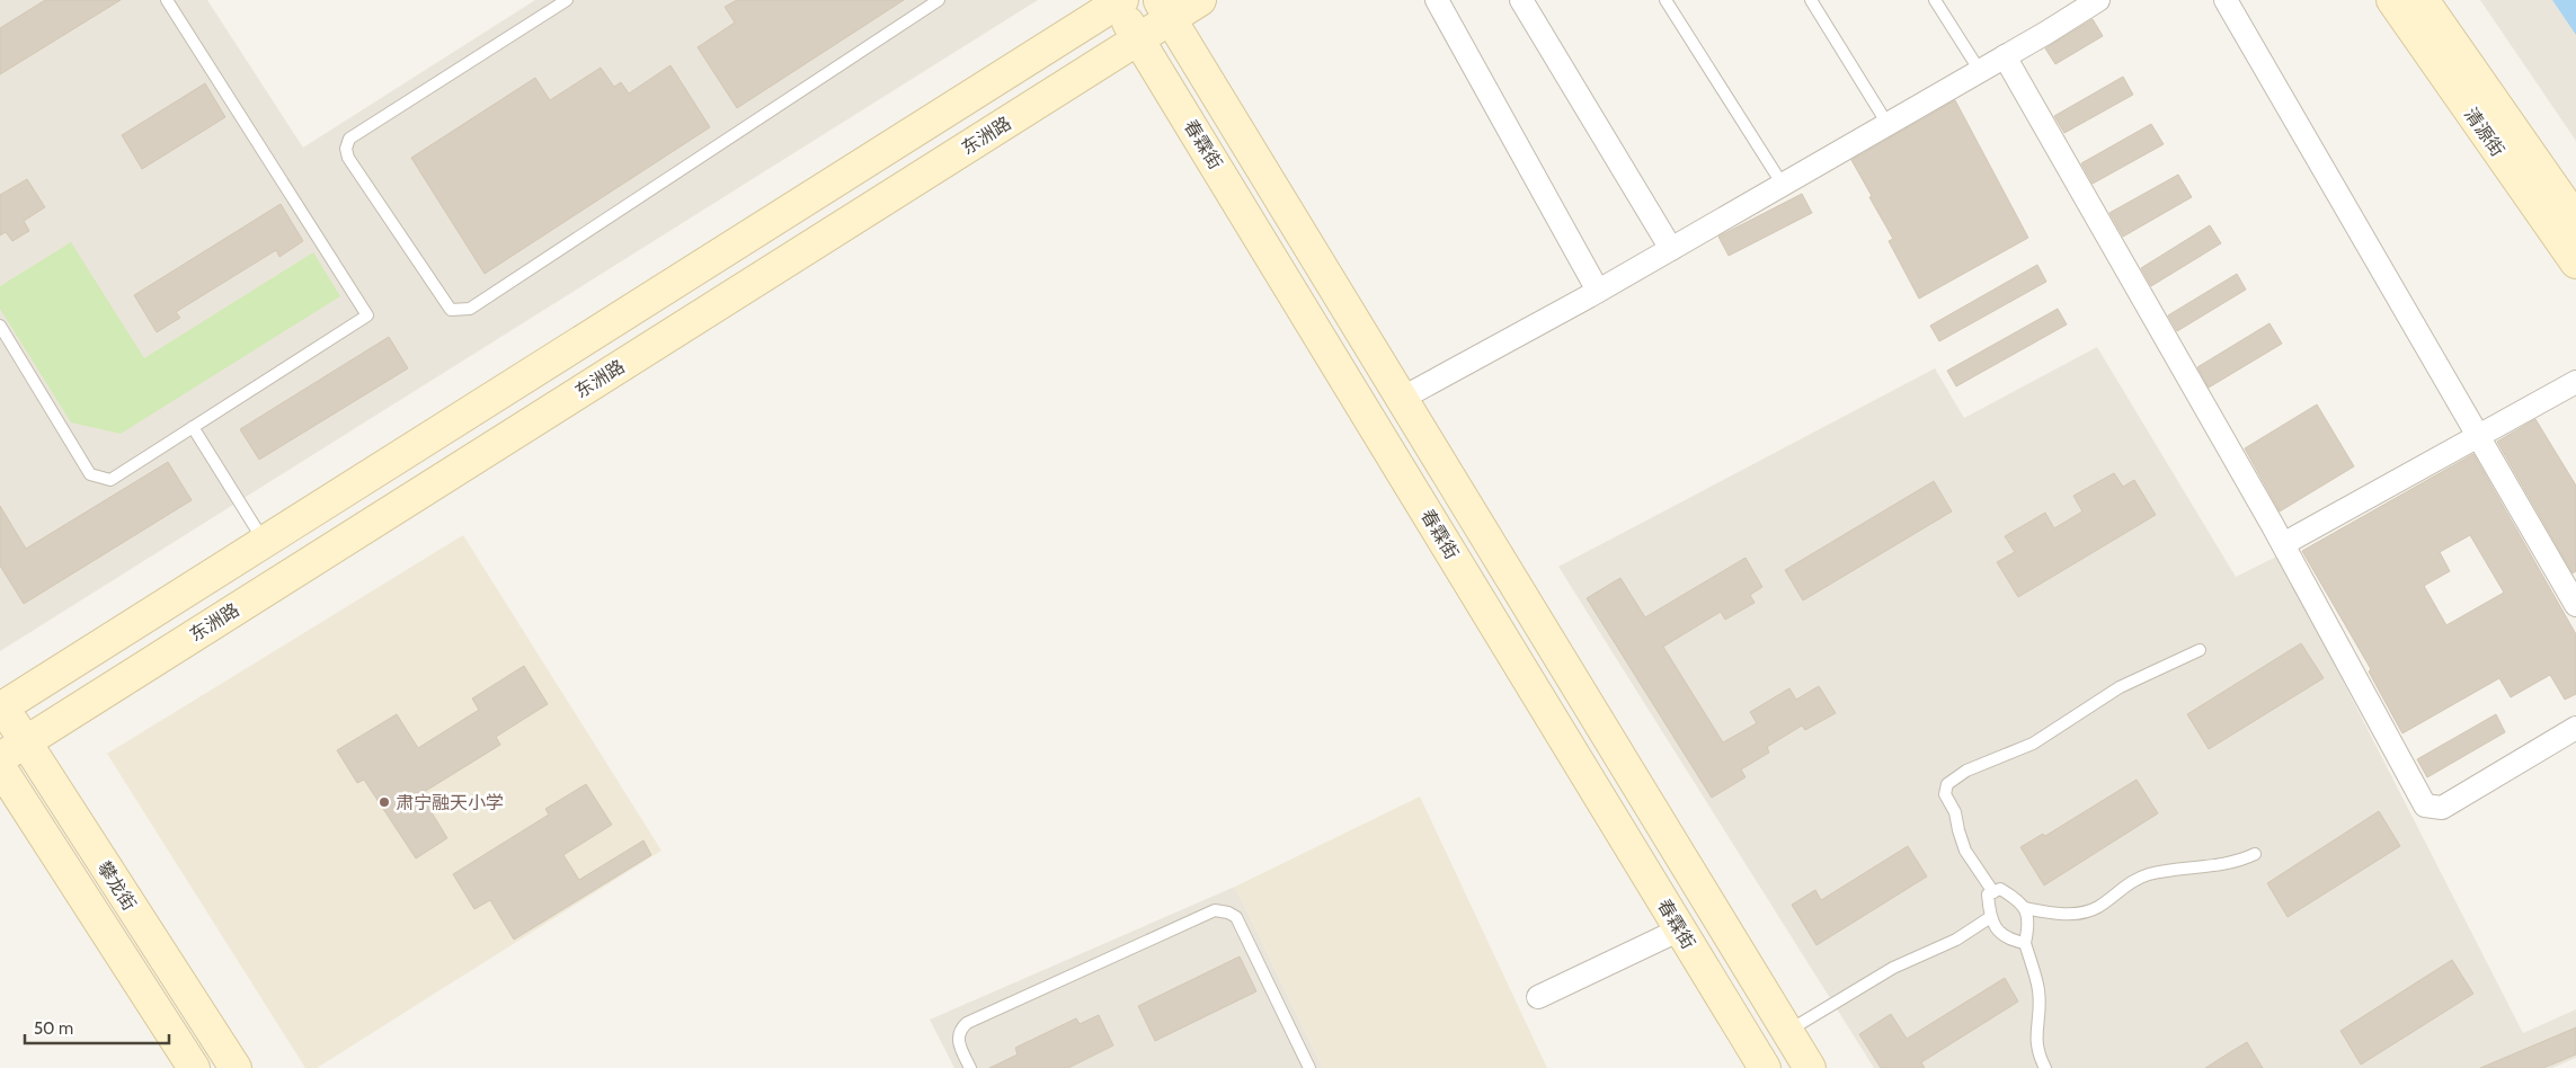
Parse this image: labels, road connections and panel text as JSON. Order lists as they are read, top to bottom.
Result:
{
  "streets": {
    "street": [
      "清源街",
      "东洲路",
      "春霖街",
      "攀龙街"
    ]
  },
  "crossings": [
    ["东洲路", "春霖街"],
    ["东洲路", "攀龙街"]
  ],
  "places": ["肃宁融天小学"],
  "scale_bar": "50 m"
}
